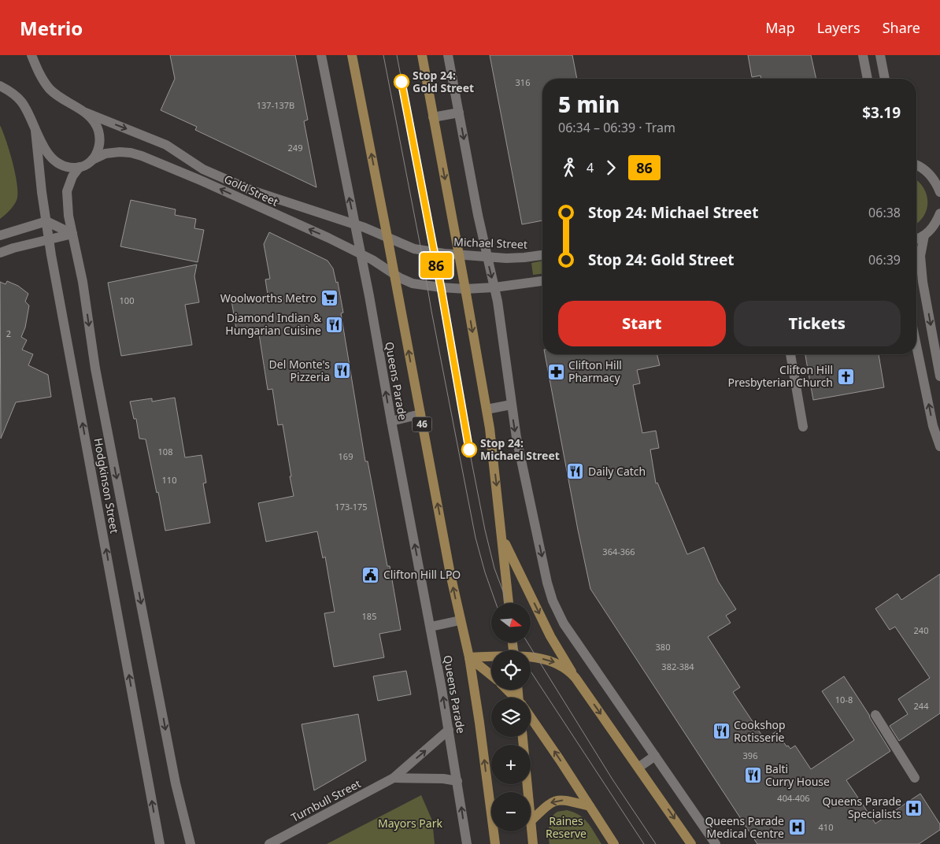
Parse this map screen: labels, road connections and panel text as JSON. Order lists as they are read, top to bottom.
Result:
{
  "streets": {
    "main road": ["Queens Parade", "46"],
    "street": [
      "Gold Street",
      "Michael Street",
      "Hodgkinson Street",
      "Turnbull Street"
    ]
  },
  "crossings": [
    ["Gold Street", "Michael Street"],
    ["Gold Street", "Queens Parade"],
    ["Gold Street", "Hodgkinson Street"],
    ["Michael Street", "Queens Parade"],
    ["Queens Parade", "46"],
    ["Queens Parade", "Turnbull Street"]
  ],
  "parks": ["Raines Reserve", "Mayors Park"],
  "places": {
    "other": ["Stop 24: Gold Street", "Stop 24: Michael Street"],
    "supermarket": ["Woolworths Metro"],
    "restaurant": [
      "Diamond Indian & Hungarian Cuisine",
      "Del Monte's Pizzeria",
      "Daily Catch",
      "Cookshop Rotisserie",
      "Balti Curry House"
    ],
    "pharmacy": ["Clifton Hill Pharmacy"],
    "church": ["Clifton Hill Presbyterian Church"],
    "public building": ["Clifton Hill LPO"],
    "hospital": ["Queens Parade Specialists", "Queens Parade Medical Centre"]
  },
  "lines": ["tram line 86"],
  "house_numbers": [
    "316",
    "137-137B",
    "249",
    "100",
    "2",
    "108",
    "169",
    "110",
    "173-175",
    "364-366",
    "185",
    "240",
    "380",
    "382-384",
    "10-8",
    "244",
    "396",
    "404-406",
    "410"
  ],
  "north": "right",
  "page": {
    "header": "Metrio",
    "nav": ["Map", "Layers", "Share"],
    "on_map": "86",
    "heading": ["5 min", "06:34 – 06:39 · Tram", "$3.19"],
    "legs": ["4", "86"],
    "list": [
      {
        "name": "Stop 24: Michael Street",
        "value": "06:38"
      },
      {
        "name": "Stop 24: Gold Street",
        "value": "06:39"
      }
    ],
    "buttons": ["Start", "Tickets"],
    "map_buttons": ["+", "−"]
  }
}
